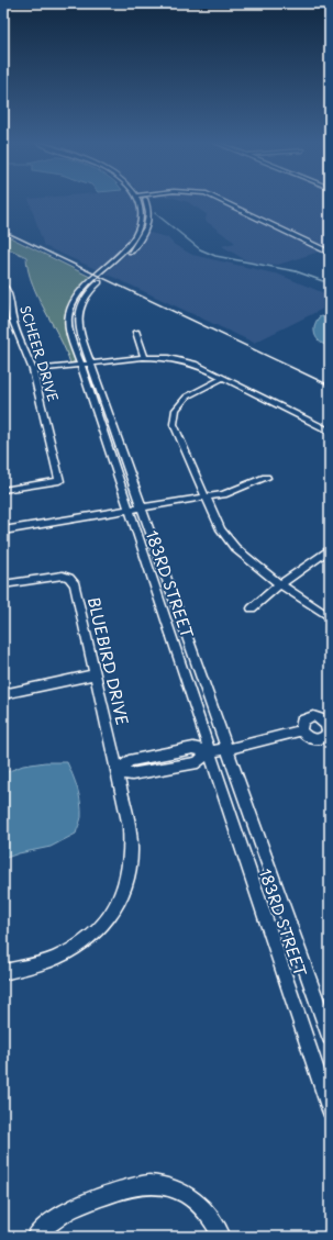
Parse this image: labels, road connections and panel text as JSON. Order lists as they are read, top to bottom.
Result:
{
  "streets": {
    "street": ["SCHEER DRIVE", "183RD STREET", "BLUEBIRD DRIVE"]
  }
}
